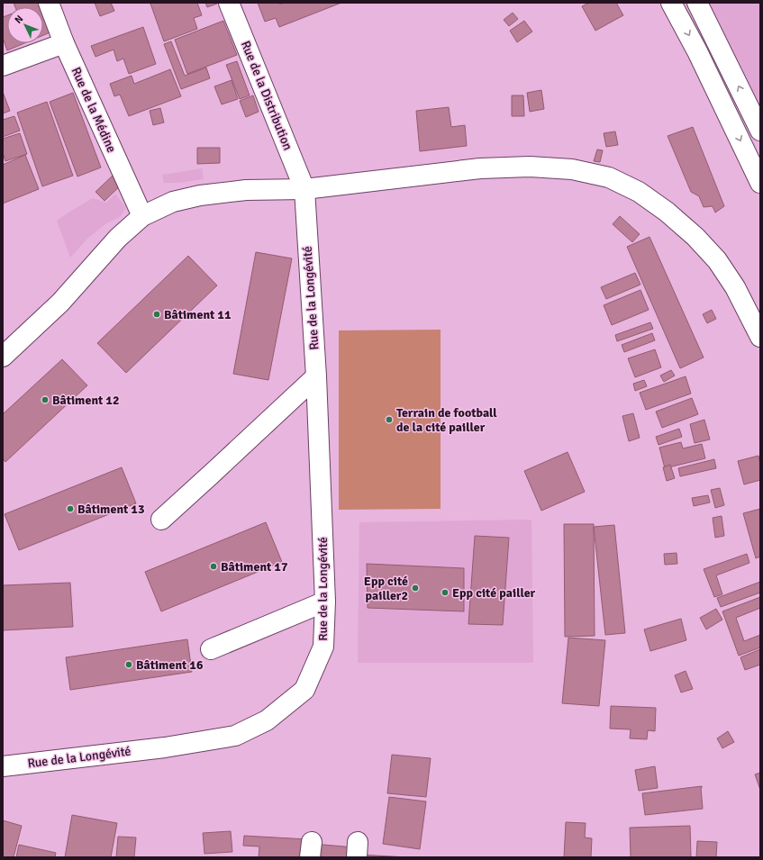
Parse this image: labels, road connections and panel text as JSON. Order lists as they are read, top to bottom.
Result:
{
  "streets": {
    "street": ["Rue de la Distribution", "Rue de la Médine", "Rue de la Longévité"]
  },
  "crossings": [
    ["Rue de la Distribution", "Rue de la Longévité"]
  ],
  "places": [
    "Bâtiment 11",
    "Bâtiment 12",
    "Terrain de football de la cité pailler",
    "Bâtiment 13",
    "Bâtiment 17",
    "Epp cité pailler2",
    "Epp cité pailler",
    "Bâtiment 16"
  ],
  "north": "top left"
}
